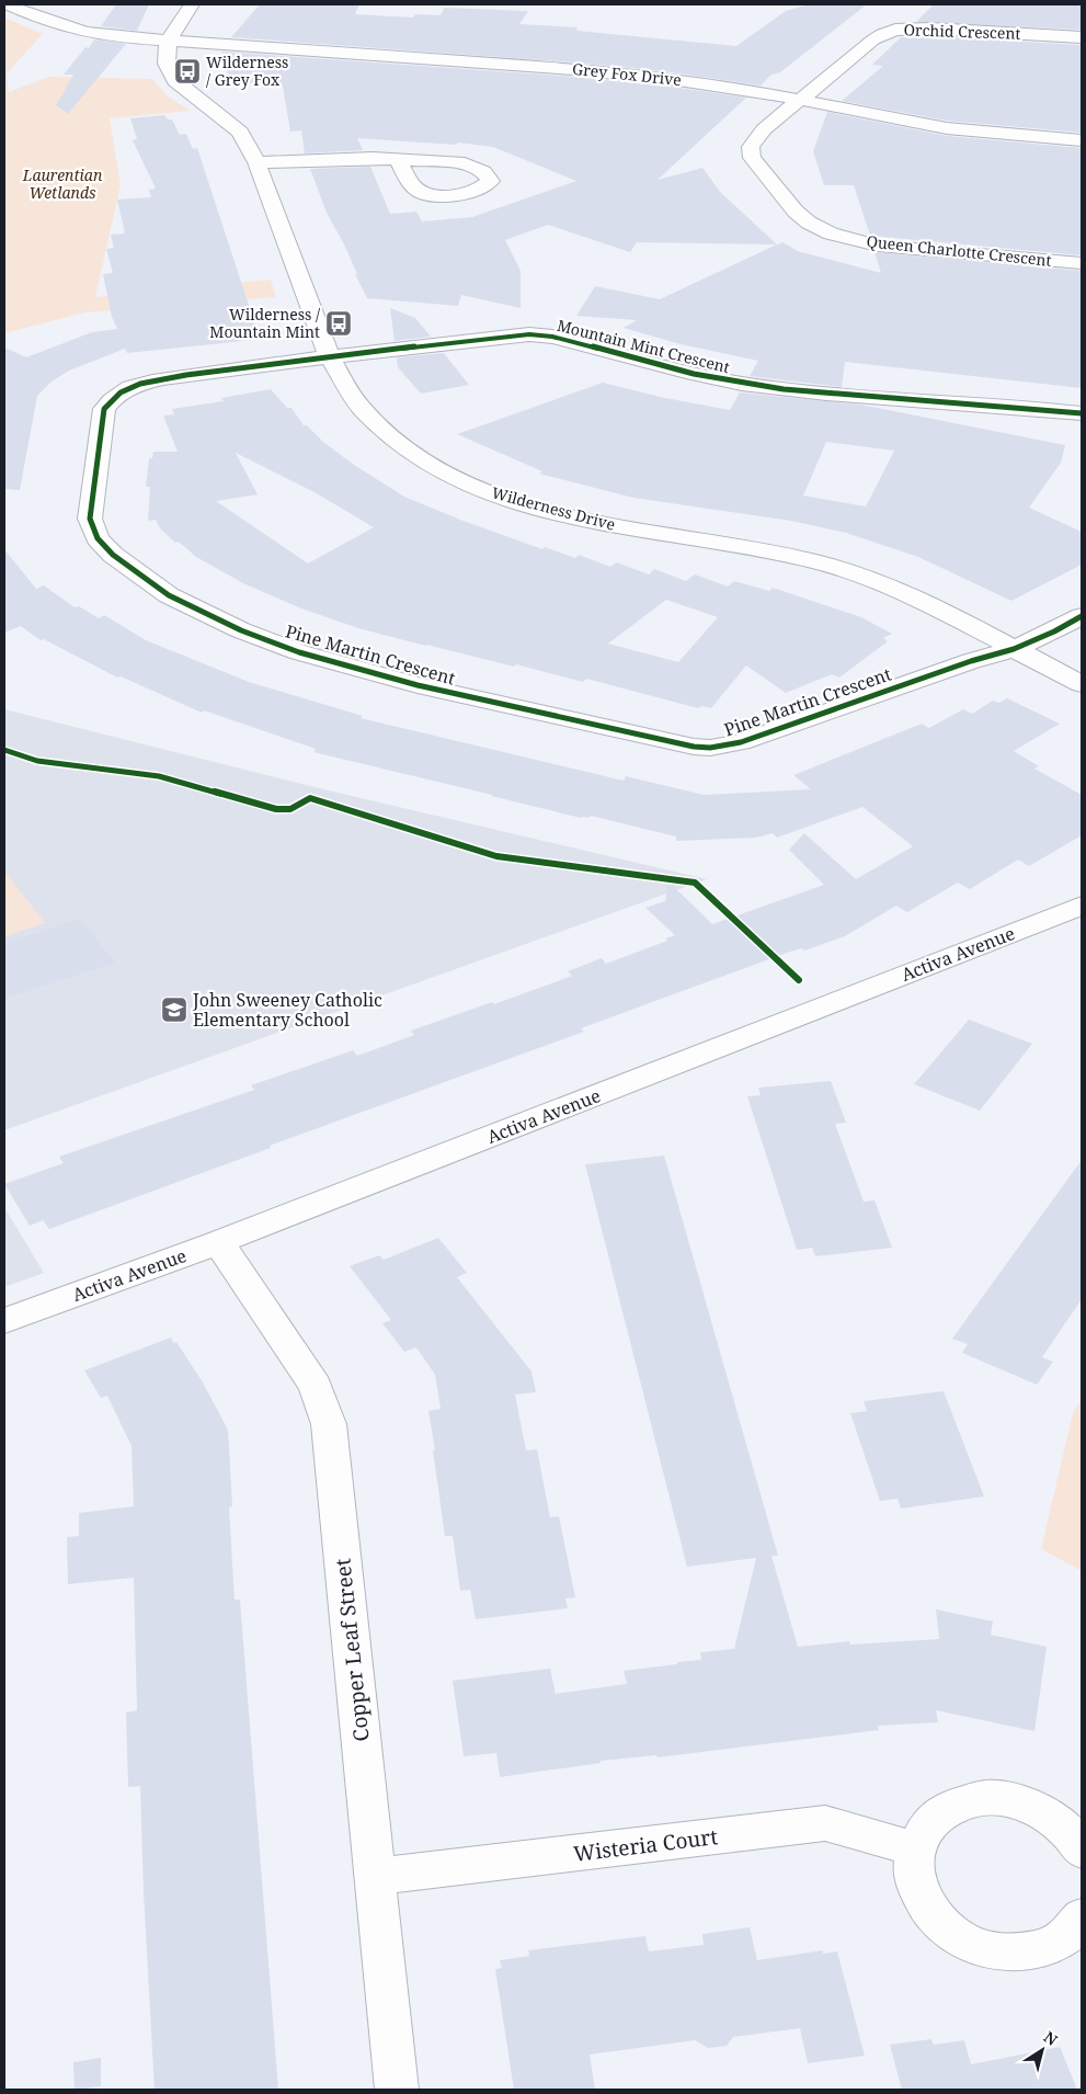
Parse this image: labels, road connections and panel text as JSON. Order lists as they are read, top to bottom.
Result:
{
  "streets": {
    "street": [
      "Orchid Crescent",
      "Grey Fox Drive",
      "Queen Charlotte Crescent",
      "Mountain Mint Crescent",
      "Wilderness Drive",
      "Pine Martin Crescent",
      "Activa Avenue",
      "Copper Leaf Street",
      "Wisteria Court"
    ]
  },
  "crossings": [
    ["Orchid Crescent", "Grey Fox Drive"],
    ["Orchid Crescent", "Queen Charlotte Crescent"],
    ["Grey Fox Drive", "Queen Charlotte Crescent"],
    ["Grey Fox Drive", "Wilderness Drive"],
    ["Mountain Mint Crescent", "Wilderness Drive"],
    ["Mountain Mint Crescent", "Pine Martin Crescent"],
    ["Wilderness Drive", "Pine Martin Crescent"],
    ["Activa Avenue", "Copper Leaf Street"],
    ["Copper Leaf Street", "Wisteria Court"]
  ],
  "parks": ["Laurentian Wetlands"],
  "places": {
    "bus stop": ["Wilderness / Grey Fox", "Wilderness / Mountain Mint"],
    "school or university": ["John Sweeney Catholic Elementary School"]
  },
  "north": "top right"
}
